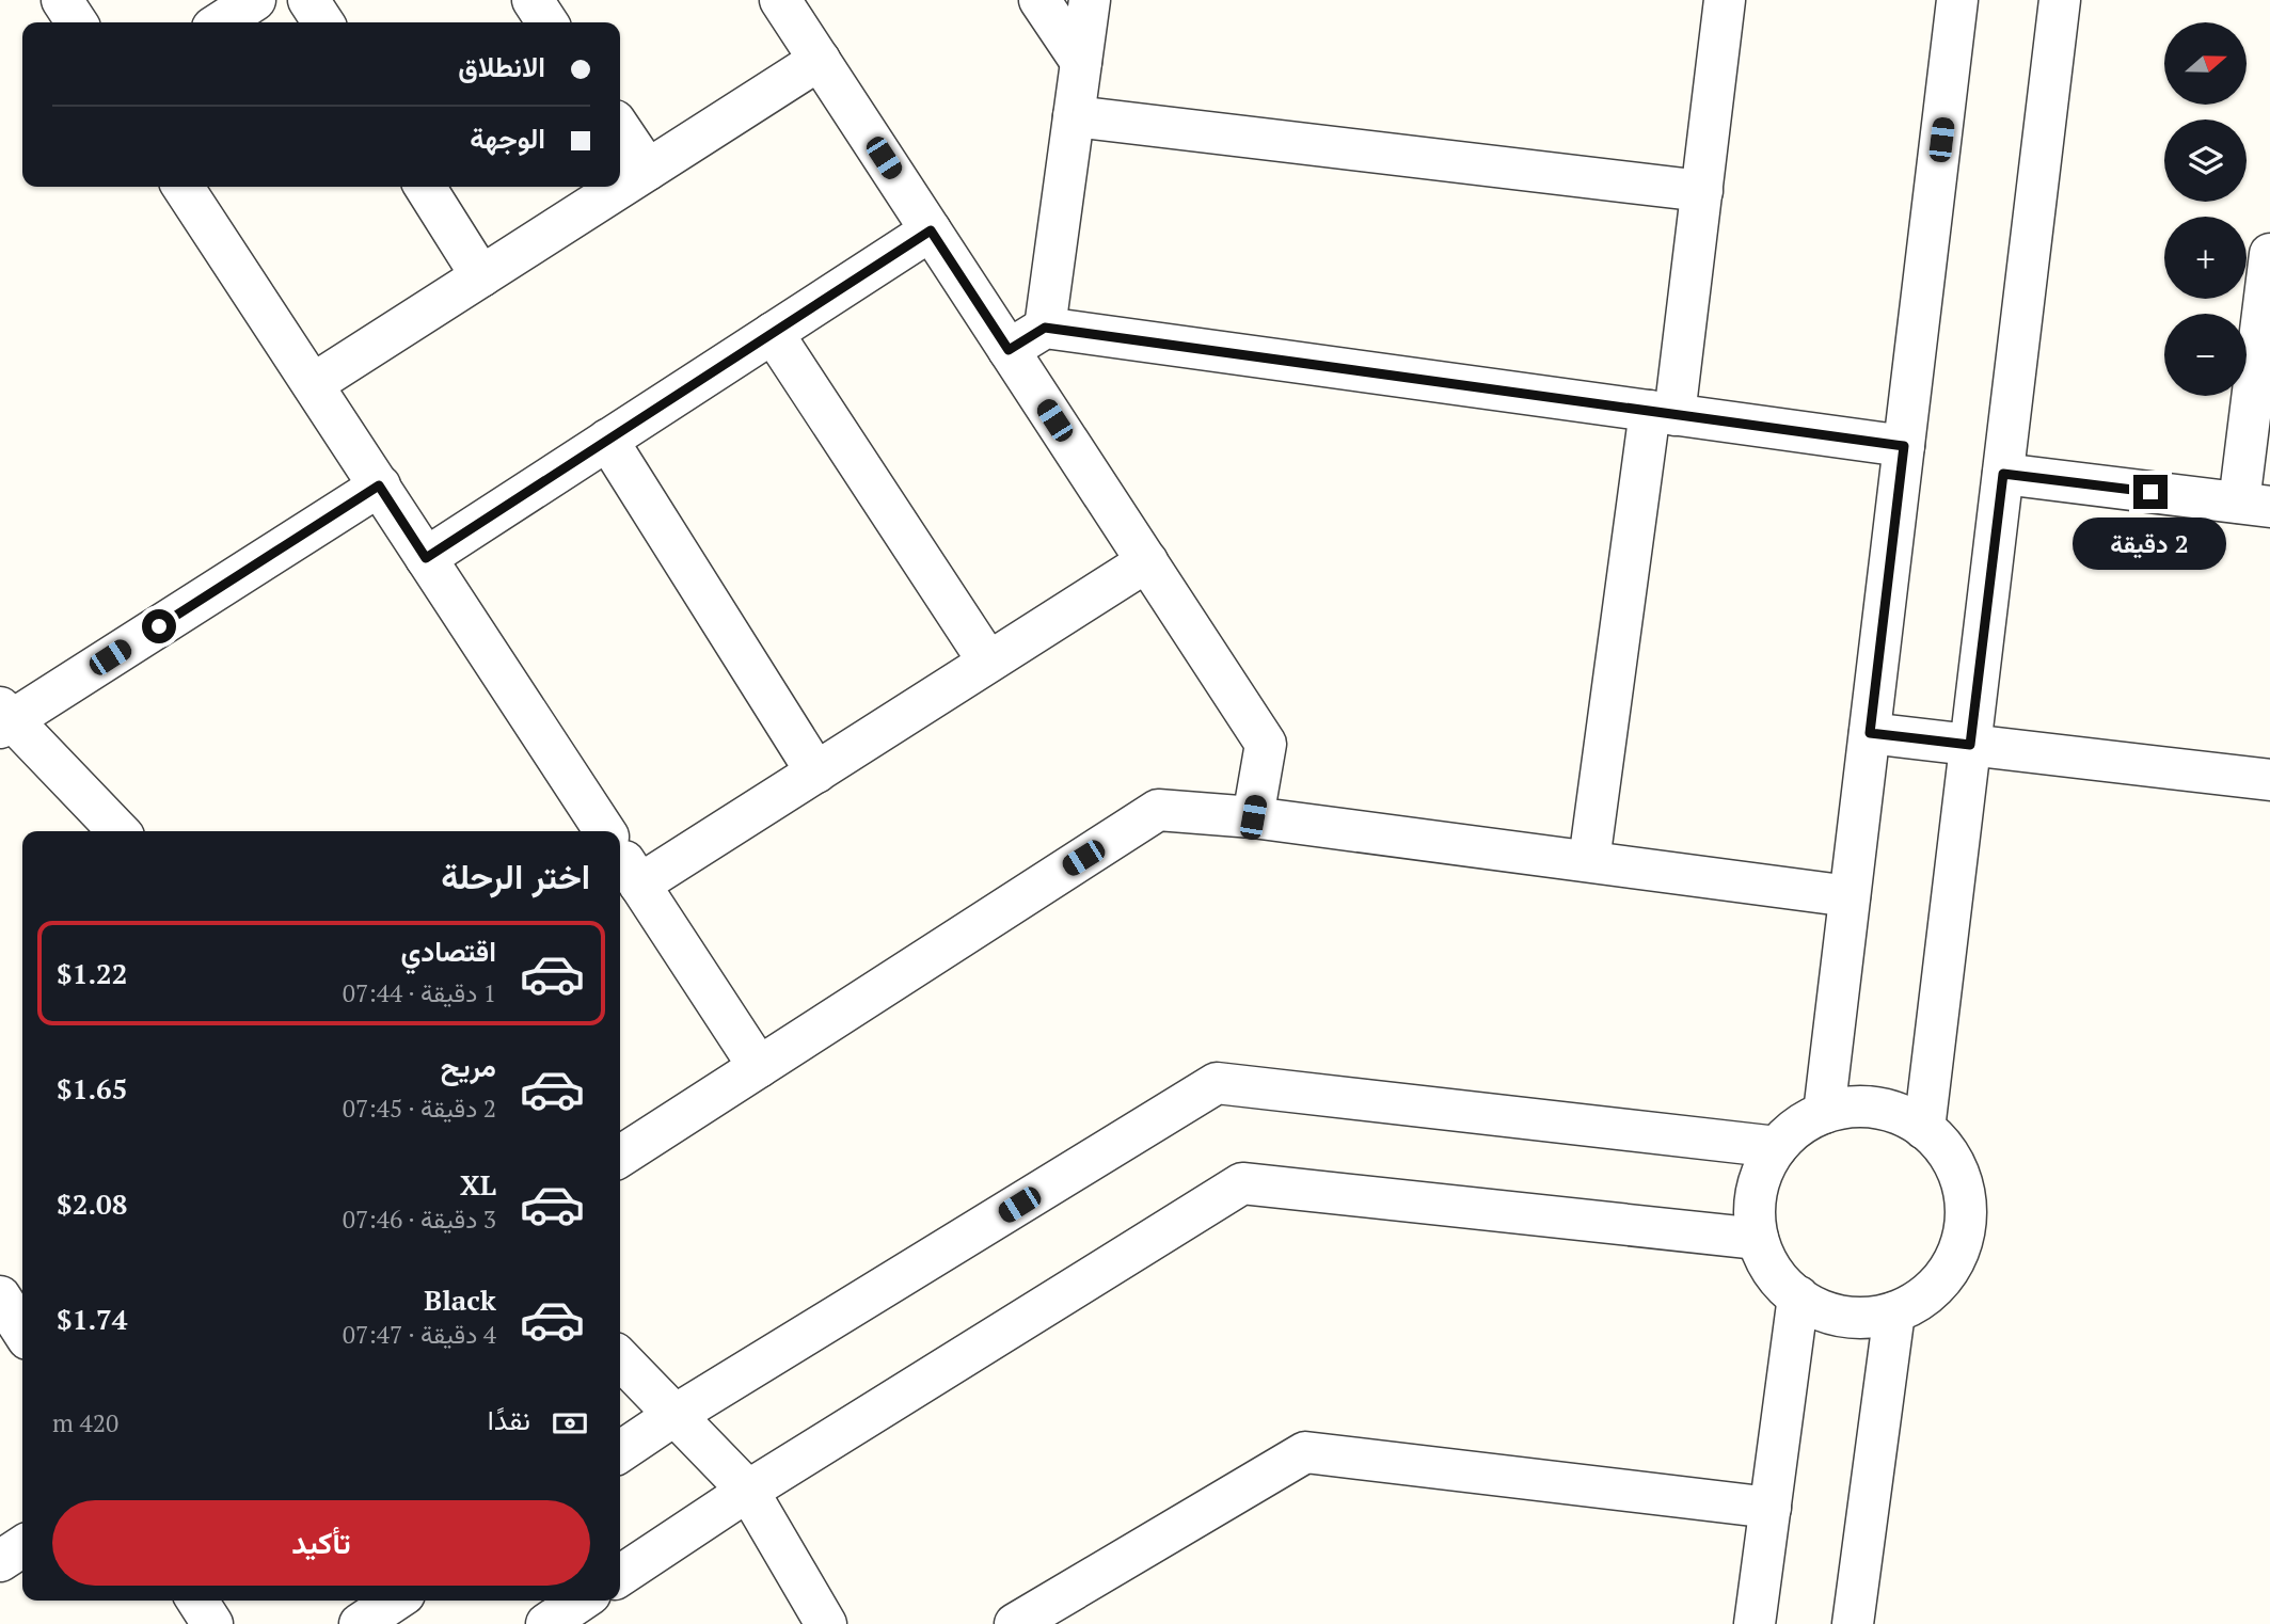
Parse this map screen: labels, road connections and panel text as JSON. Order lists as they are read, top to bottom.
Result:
{
  "north": "right",
  "page": {
    "map_buttons": ["+", "−"],
    "banner": ["الانطلاق", "الوجهة"],
    "bubble": "2 دقيقة",
    "heading": "اختر الرحلة",
    "list": [
      {
        "name": "اقتصادي",
        "note": "1 دقيقة · 07:44",
        "value": "$1.22"
      },
      {
        "name": "مريح",
        "note": "2 دقيقة · 07:45",
        "value": "$1.65"
      },
      {
        "name": "XL",
        "note": "3 دقيقة · 07:46",
        "value": "$2.08"
      },
      {
        "name": "Black",
        "note": "4 دقيقة · 07:47",
        "value": "$1.74"
      }
    ],
    "pay": ["نقدًا", "420 m"],
    "buttons": "تأكيد"
  }
}
